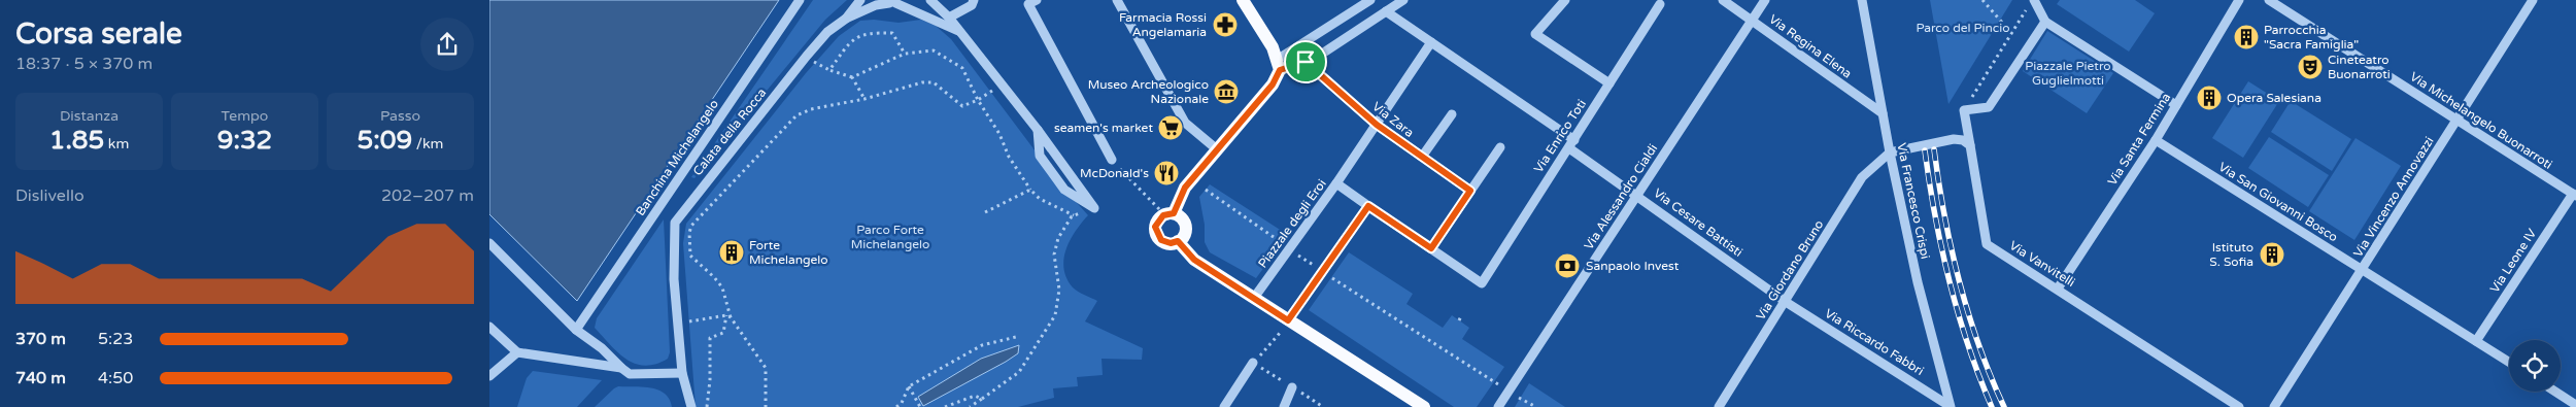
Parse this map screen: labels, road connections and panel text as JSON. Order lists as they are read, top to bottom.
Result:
{
  "streets": {
    "street": [
      "Via Regina Elena",
      "Via Zara",
      "Via Michelangelo Buonarroti",
      "Calata della Rocca",
      "Via Enrico Toti",
      "Via Santa Fermina",
      "Banchina Michelangelo",
      "Via Alessandro Cialdi",
      "Via Vincenzo Annovazzi",
      "Via Francesco Crispi",
      "Via San Giovanni Bosco",
      "Via Cesare Battisti",
      "Piazzale degli Eroi",
      "Via Leone IV",
      "Via Vanvitelli",
      "Via Giordano Bruno",
      "Via Riccardo Fabbri"
    ]
  },
  "crossings": [
    ["Via Regina Elena", "Via Alessandro Cialdi"],
    ["Via Regina Elena", "Via Francesco Crispi"],
    ["Via Michelangelo Buonarroti", "Via Vincenzo Annovazzi"],
    ["Via Michelangelo Buonarroti", "Via Leone IV"],
    ["Via Enrico Toti", "Via Cesare Battisti"],
    ["Via Enrico Toti", "Piazzale degli Eroi"],
    ["Via Santa Fermina", "Via San Giovanni Bosco"],
    ["Via Santa Fermina", "Via Vanvitelli"],
    ["Via Alessandro Cialdi", "Via Cesare Battisti"],
    ["Via Vincenzo Annovazzi", "Via San Giovanni Bosco"],
    ["Via Francesco Crispi", "Via Giordano Bruno"],
    ["Via Francesco Crispi", "Via Riccardo Fabbri"],
    ["Via San Giovanni Bosco", "Via Leone IV"],
    ["Via Cesare Battisti", "Via Giordano Bruno"],
    ["Via Cesare Battisti", "Via Riccardo Fabbri"],
    ["Via Giordano Bruno", "Via Riccardo Fabbri"]
  ],
  "parks": ["Parco del Pincio", "Piazzale Pietro Guglielmotti", "Parco Forte Michelangelo"],
  "places": {
    "pharmacy": ["Farmacia Rossi Angelamaria"],
    "building": [
      "Parrocchia \"Sacra Famiglia\"",
      "Opera Salesiana",
      "Forte Michelangelo",
      "Istituto S. Sofia"
    ],
    "theatre": ["Cineteatro Buonarroti"],
    "museum": ["Museo Archeologico Nazionale"],
    "supermarket": ["seamen's market"],
    "restaurant": ["McDonald's"],
    "bank": ["Sanpaolo Invest"]
  },
  "page": {
    "heading": ["Corsa serale", "18:37 · 5 × 370 m"],
    "stats": [
      ["Distanza", "1.85 km"],
      ["Tempo", "9:32"],
      ["Passo", "5:09 /km"]
    ],
    "chart": ["Dislivello", "202–207 m"],
    "list": [
      {
        "name": "370 m",
        "note": "5:23"
      },
      {
        "name": "740 m",
        "note": "4:50"
      }
    ]
  }
}
